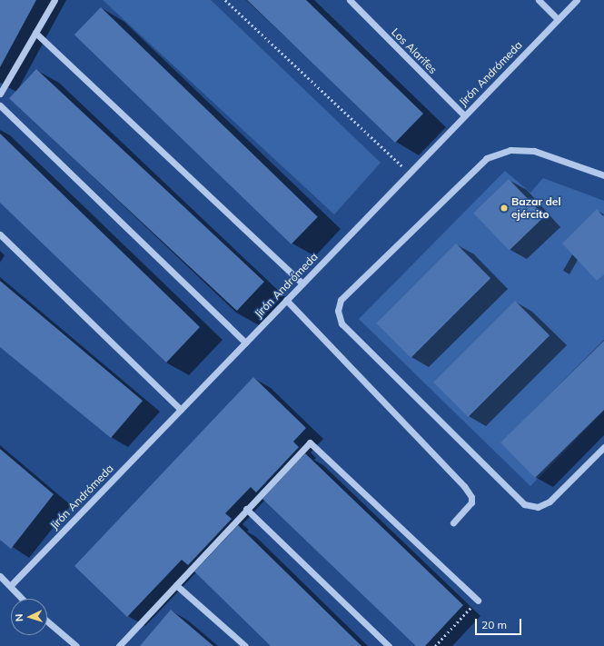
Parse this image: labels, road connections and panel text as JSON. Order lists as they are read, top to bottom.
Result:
{
  "streets": {
    "street": ["Los Alarifes", "Jirón Andrómeda"]
  },
  "crossings": [
    ["Los Alarifes", "Jirón Andrómeda"]
  ],
  "places": ["Bazar del ejército"],
  "scale_bar": "20 m",
  "north": "left"
}
